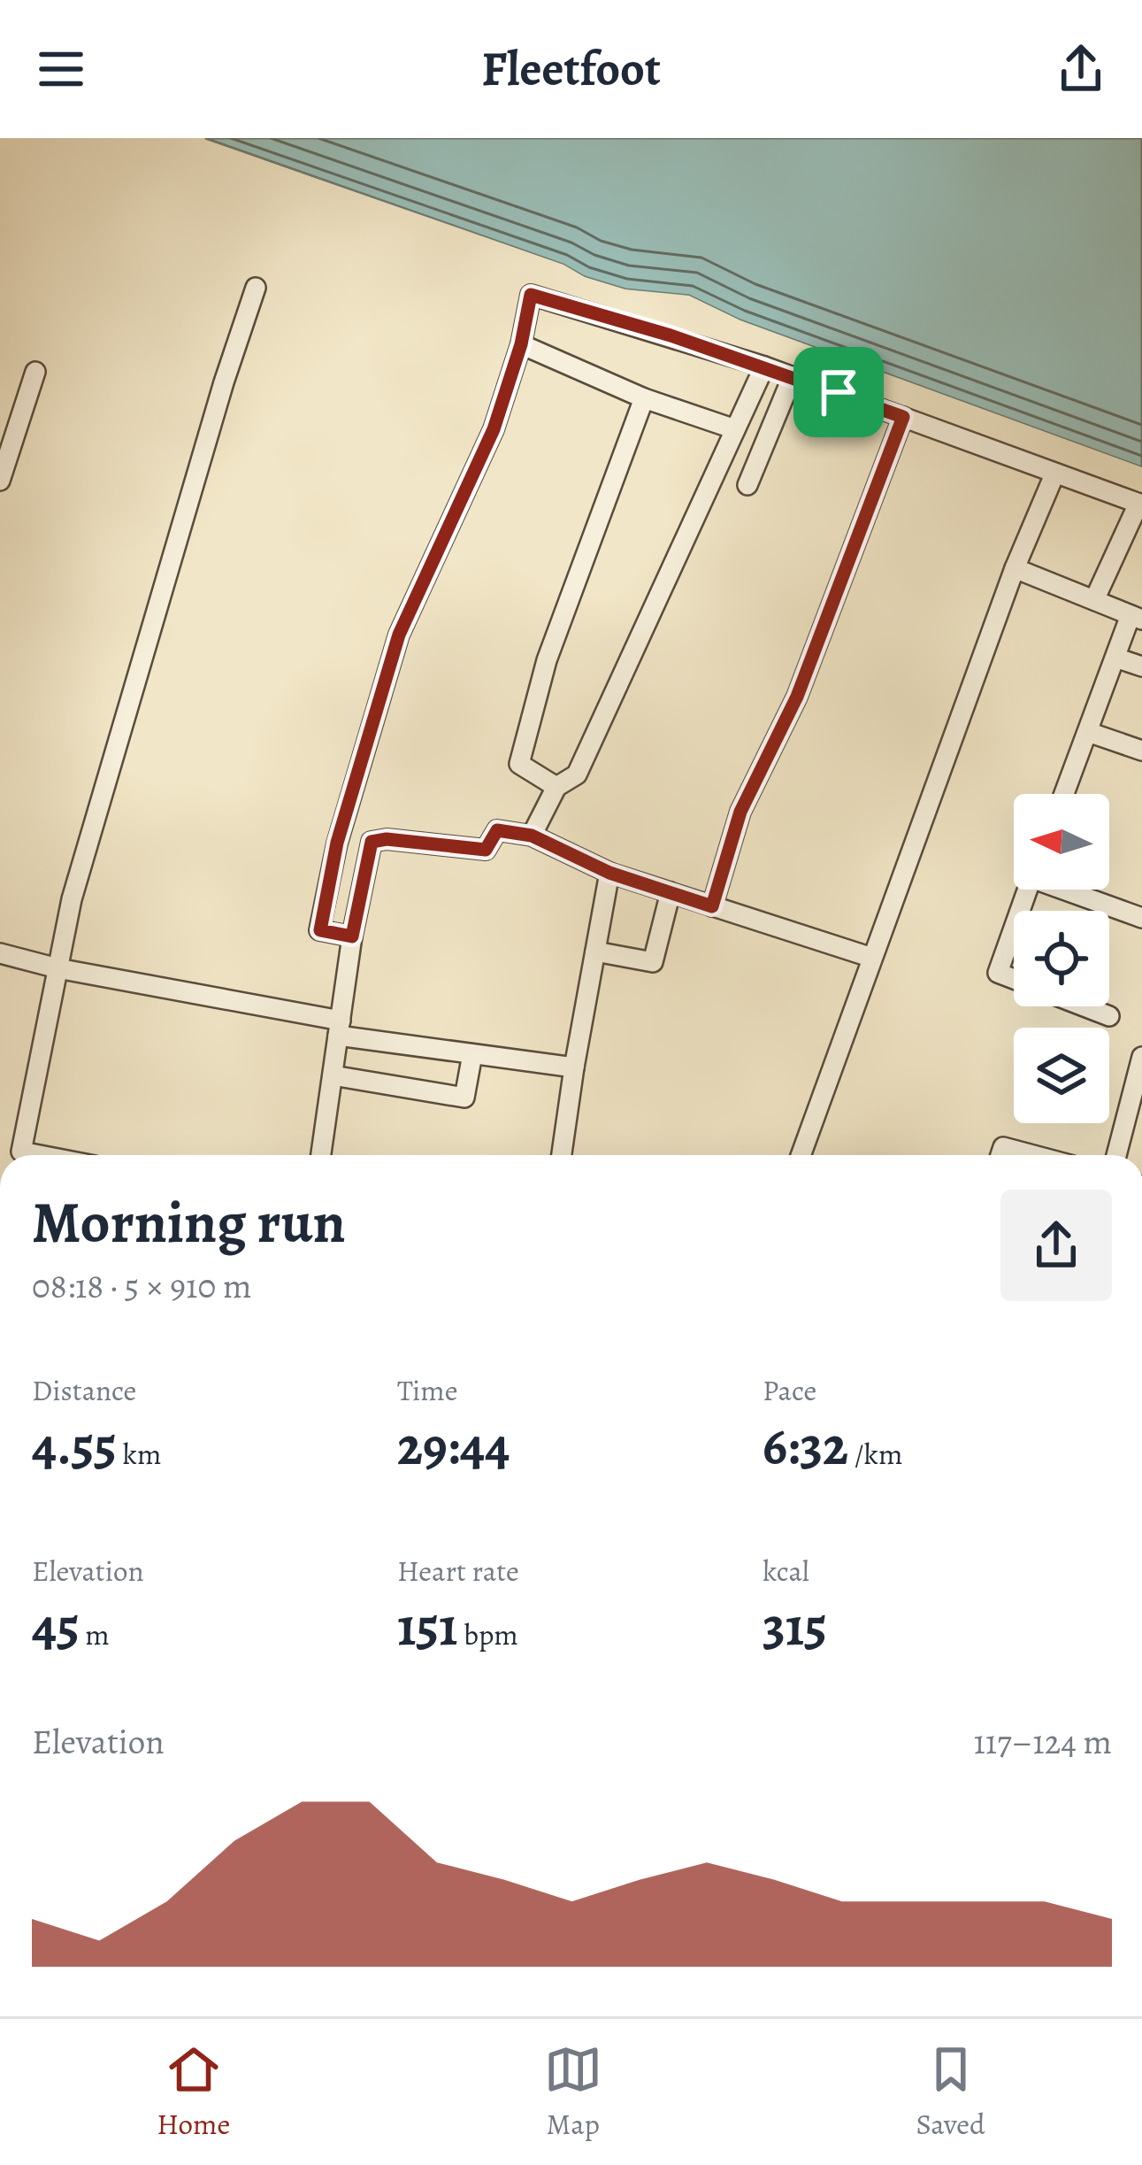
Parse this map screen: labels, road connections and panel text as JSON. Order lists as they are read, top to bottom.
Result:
{
  "north": "left",
  "page": {
    "header": "Fleetfoot",
    "heading": ["Morning run", "08:18 · 5 × 910 m"],
    "stats": [
      ["Distance", "4.55 km"],
      ["Time", "29:44"],
      ["Pace", "6:32 /km"],
      ["Elevation", "45 m"],
      ["Heart rate", "151 bpm"],
      ["kcal", "315"]
    ],
    "chart": ["Elevation", "117–124 m"],
    "tabs": ["Home", "Map", "Saved"]
  }
}
